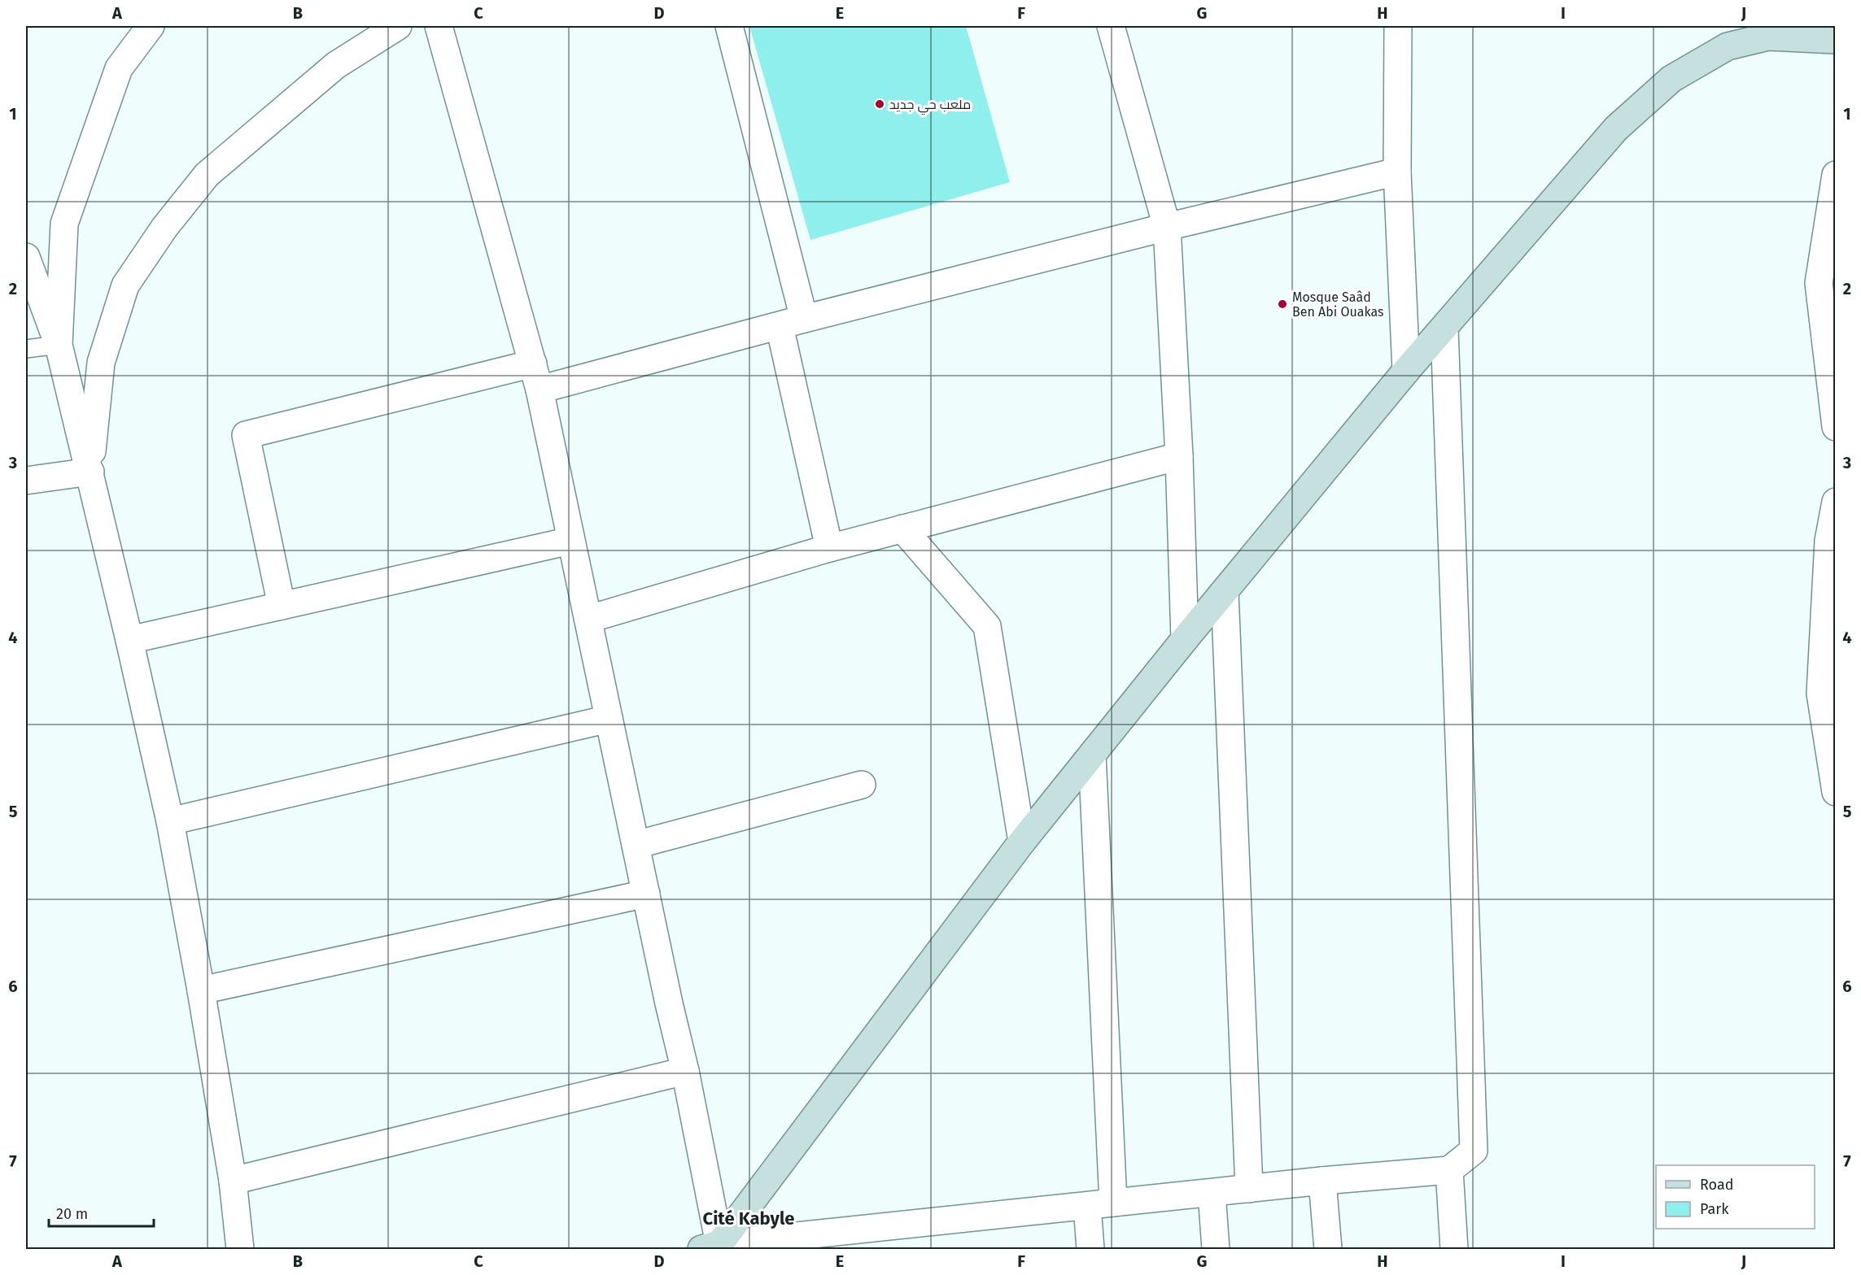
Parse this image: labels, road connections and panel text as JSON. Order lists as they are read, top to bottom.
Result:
{
  "districts": ["Cité Kabyle"],
  "places": ["ملعب حي جديد", "Mosque Saâd Ben Abi Ouakas"],
  "legend": ["Road", "Park"],
  "scale_bar": "20 m",
  "grid": {
    "columns": [
      "A",
      "B",
      "C",
      "D",
      "E",
      "F",
      "G",
      "H",
      "I",
      "J"
    ],
    "rows": [
      "1",
      "2",
      "3",
      "4",
      "5",
      "6",
      "7"
    ]
  }
}
